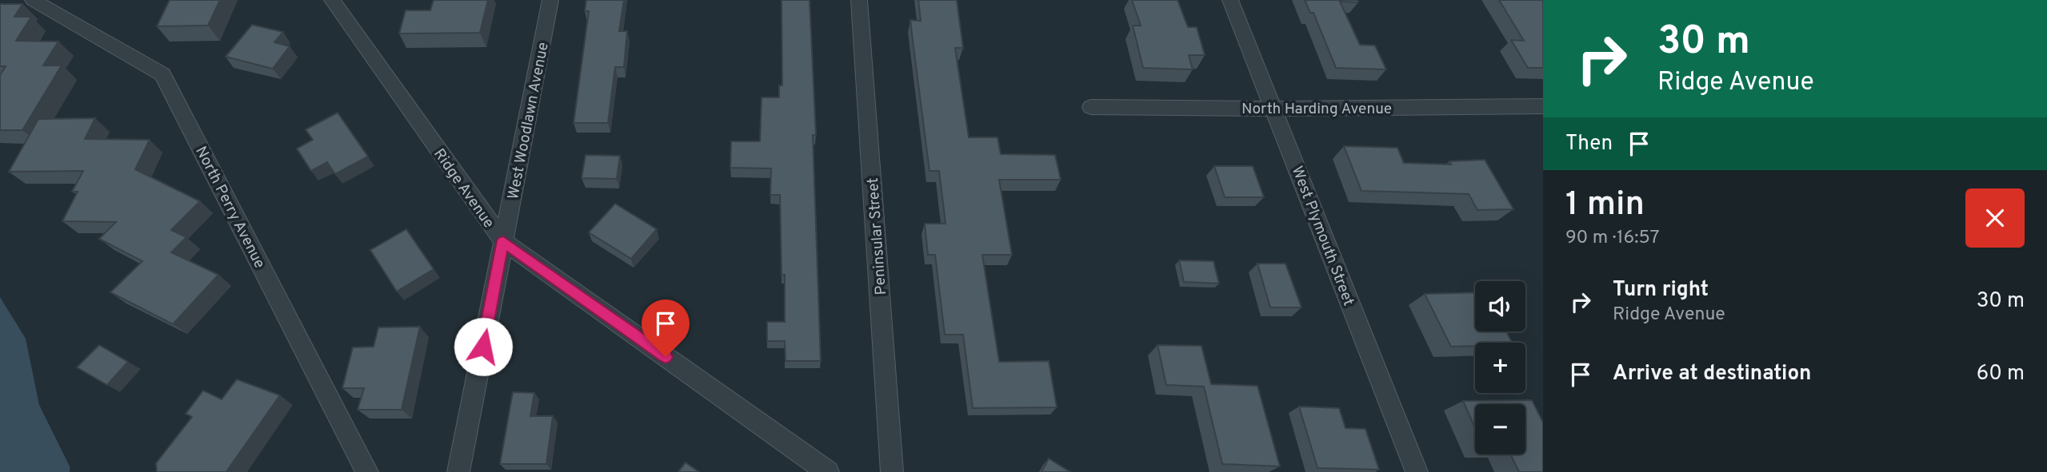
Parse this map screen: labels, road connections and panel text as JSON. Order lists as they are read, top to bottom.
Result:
{
  "streets": {
    "street": [
      "North Harding Avenue",
      "West Woodlawn Avenue",
      "Ridge Avenue",
      "North Perry Avenue",
      "West Plymouth Street",
      "Peninsular Street"
    ]
  },
  "crossings": [
    ["North Harding Avenue", "West Plymouth Street"],
    ["West Woodlawn Avenue", "Ridge Avenue"]
  ],
  "page": {
    "turn": ["30 m", "Ridge Avenue"],
    "then": "Then",
    "heading": ["1 min", "90 m · 16:57"],
    "list": [
      {
        "name": "Turn right",
        "note": "Ridge Avenue",
        "value": "30 m"
      },
      {
        "name": "Arrive at destination",
        "value": "60 m"
      }
    ],
    "map_buttons": ["+", "−"]
  }
}
